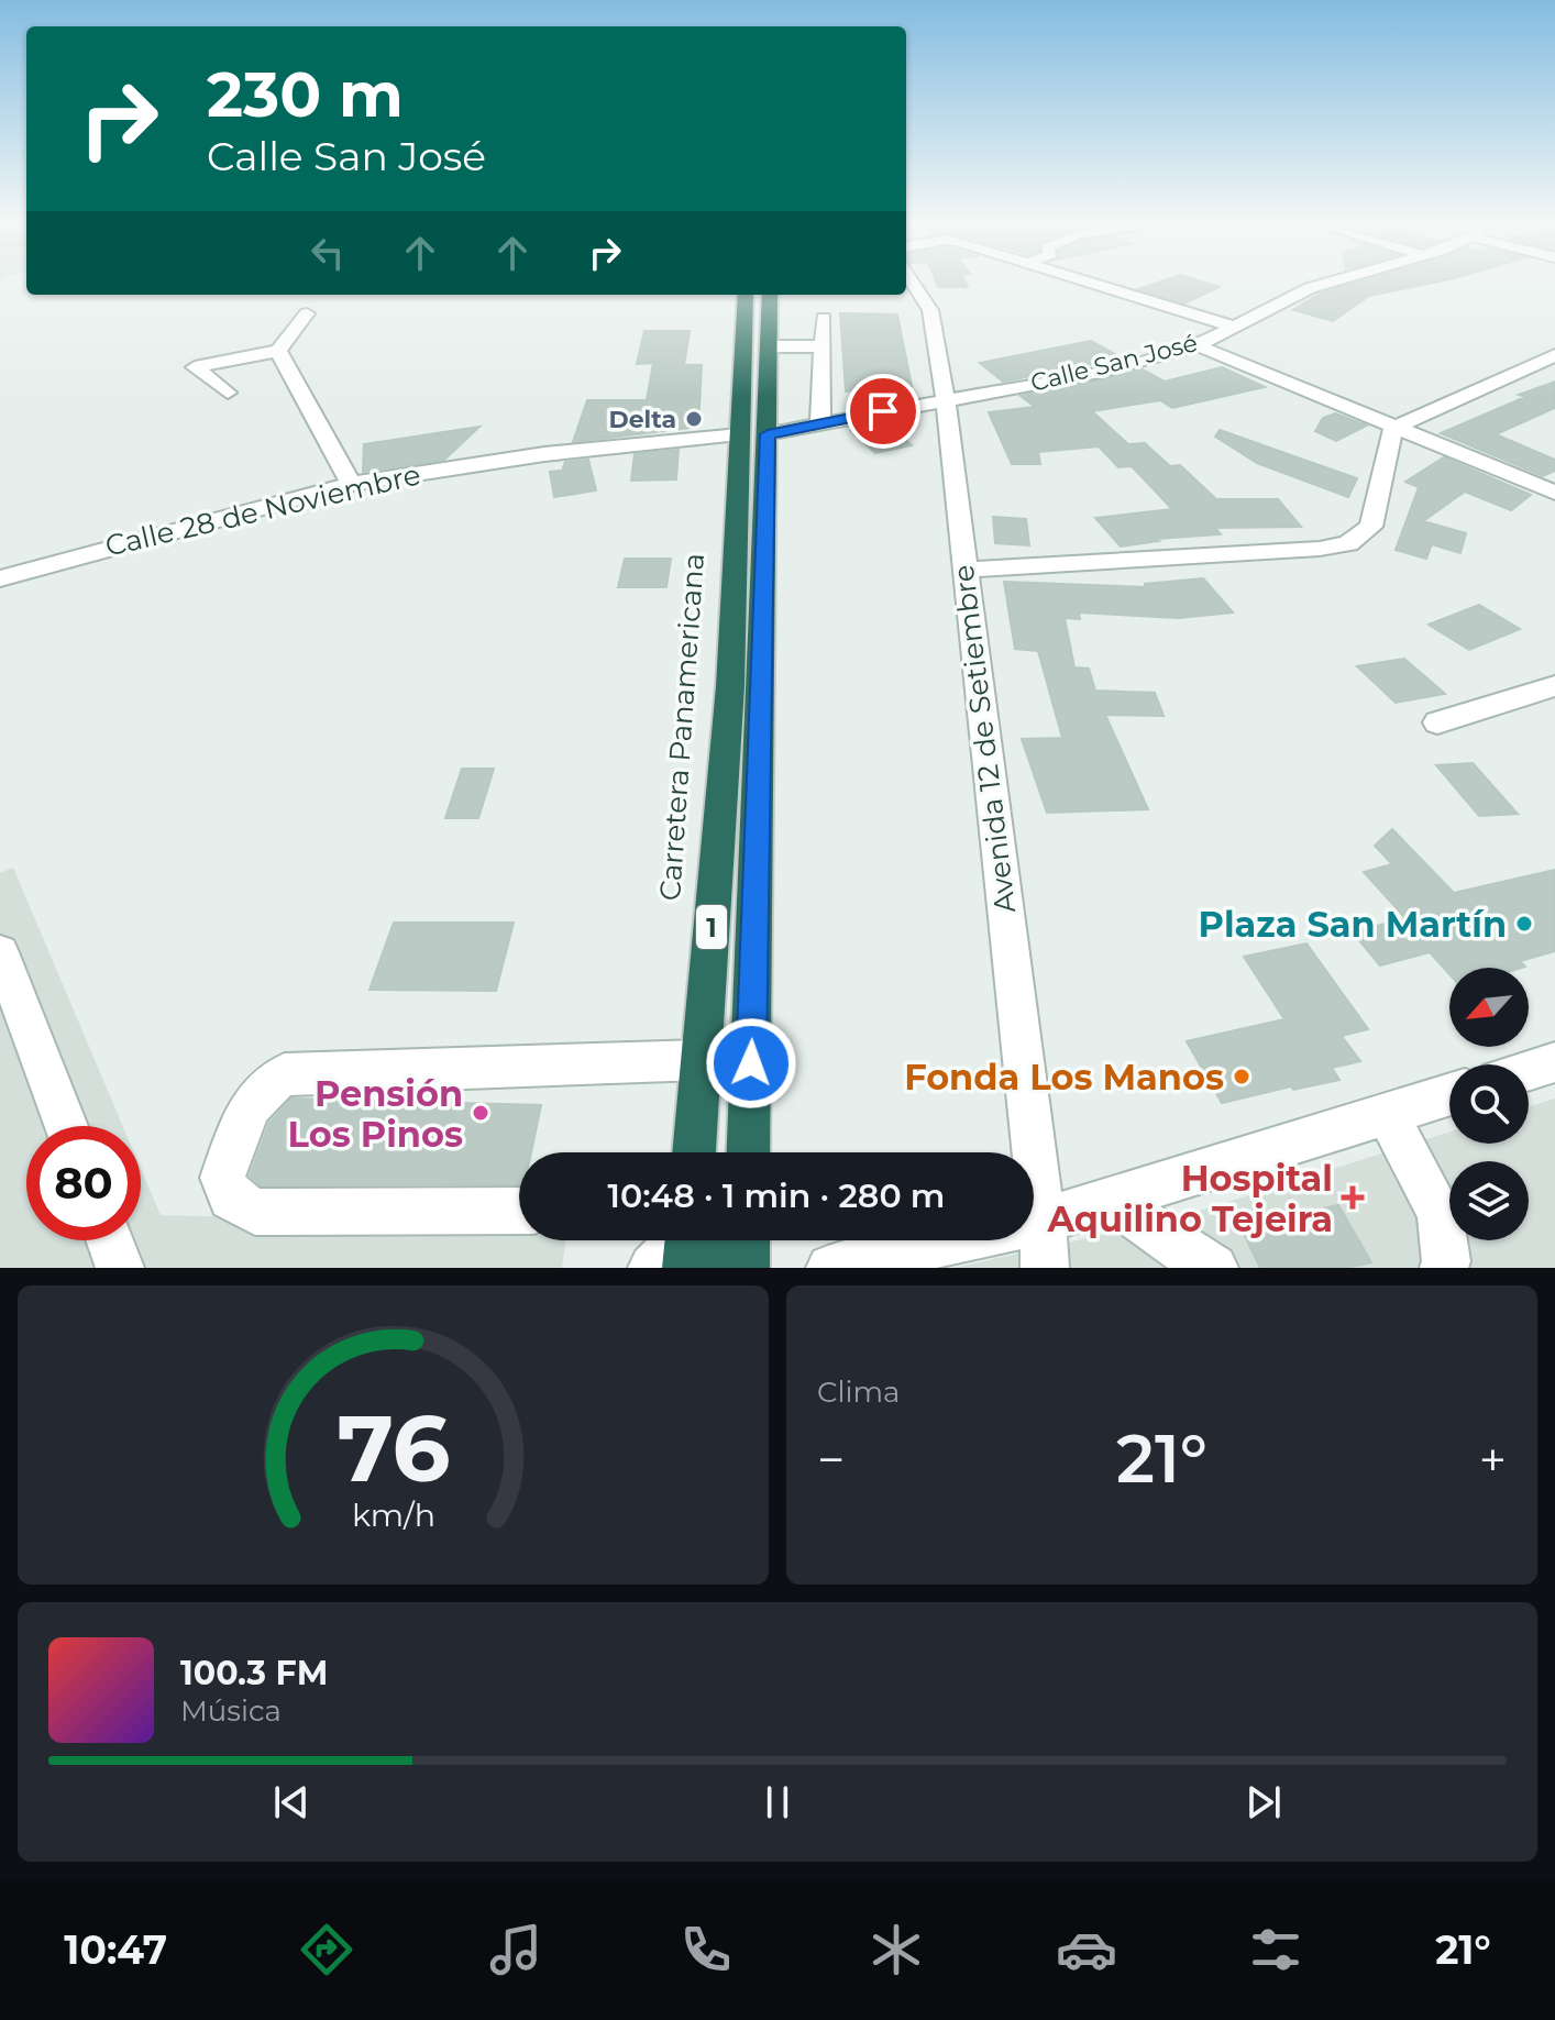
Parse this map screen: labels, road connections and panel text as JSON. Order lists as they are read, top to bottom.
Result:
{
  "streets": {
    "highway": ["Carretera Panamericana", "1"],
    "street": ["Calle San José", "Calle 28 de Noviembre", "Avenida 12 de Setiembre"]
  },
  "crossings": [
    ["Calle San José", "Calle 28 de Noviembre"],
    ["Calle San José", "Carretera Panamericana"],
    ["Calle San José", "Avenida 12 de Setiembre"],
    ["Calle 28 de Noviembre", "Carretera Panamericana"]
  ],
  "places": {
    "other": [
      "Delta",
      "Plaza San Martín",
      "Fonda Los Manos",
      "Pensión Los Pinos"
    ],
    "health": ["Hospital Aquilino Tejeira"]
  },
  "north": "bottom left",
  "page": {
    "turn": ["230 m", "Calle San José"],
    "limit": "80",
    "trip": "10:48 · 1 min · 280 m",
    "tile": "Clima",
    "heat": ["−", "21°", "+"],
    "song": ["100.3 FM", "Música"],
    "tabs": ["10:47", "21°"],
    "gauge": ["76", "km/h"]
  }
}
